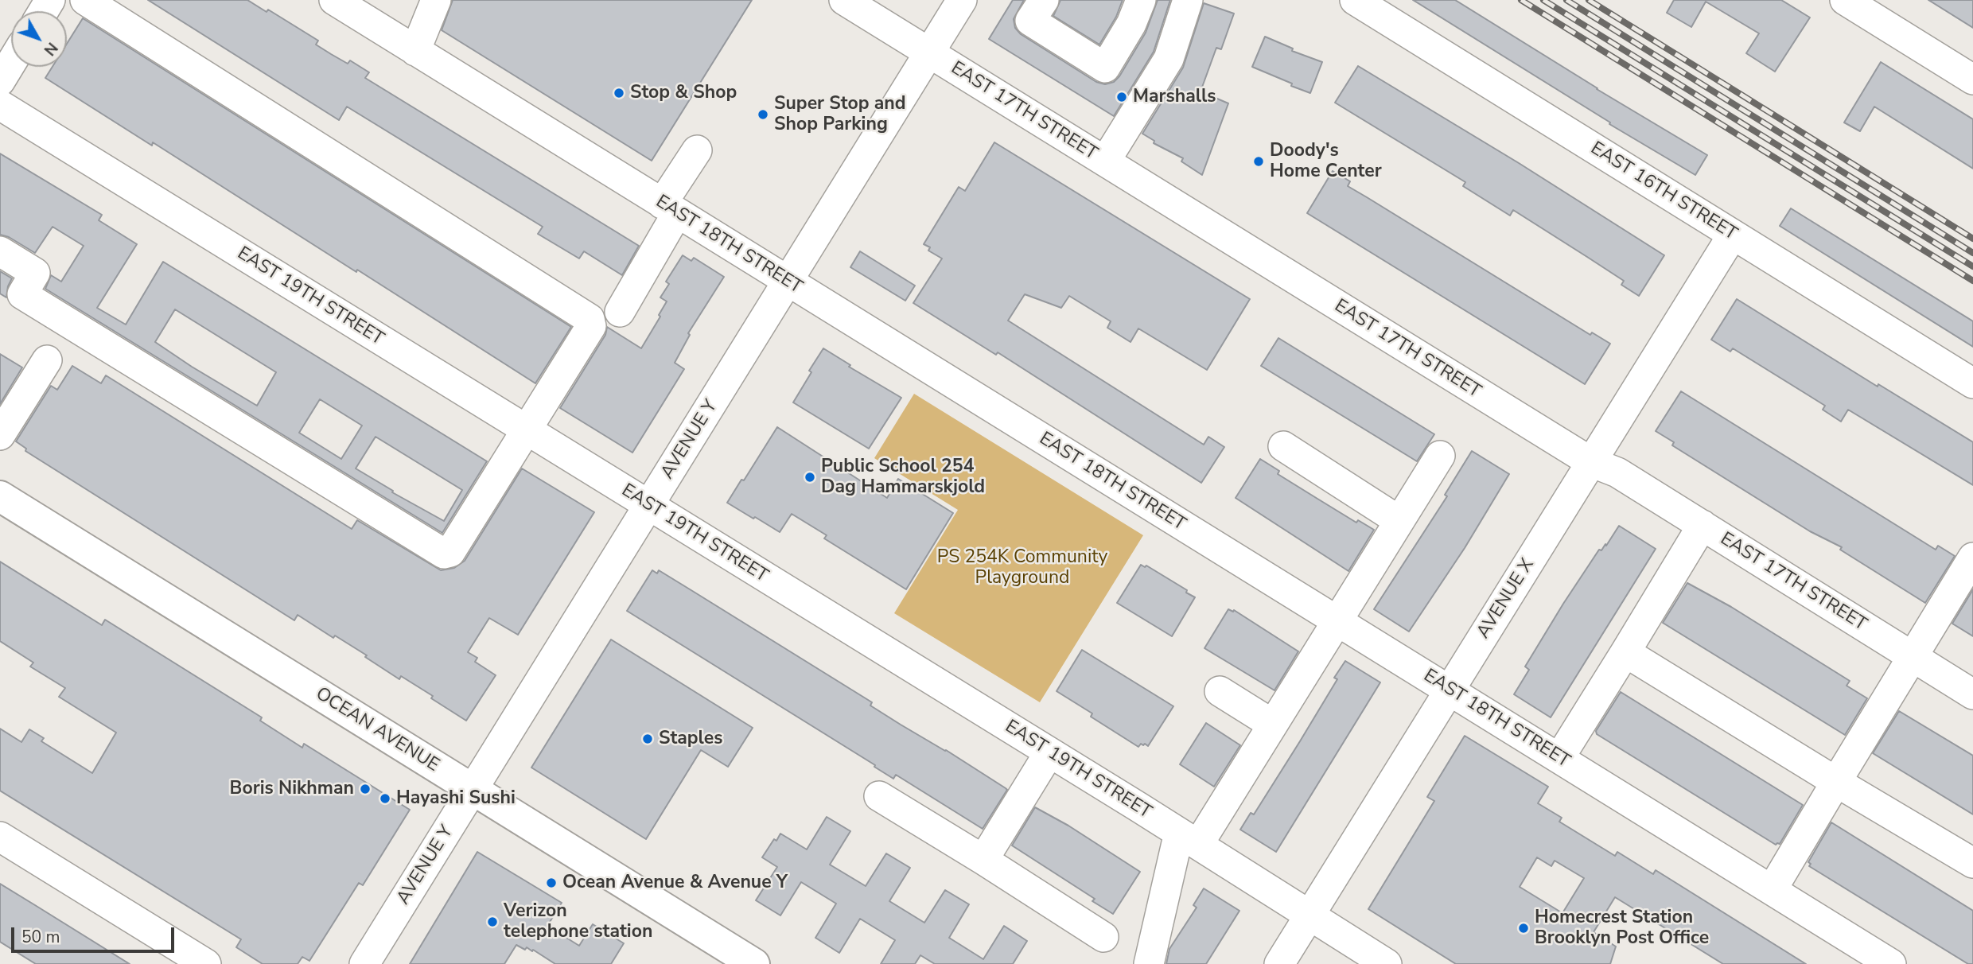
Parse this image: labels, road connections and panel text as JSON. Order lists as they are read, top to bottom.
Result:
{
  "streets": {
    "main road": ["OCEAN AVENUE"],
    "street": [
      "EAST 17TH STREET",
      "EAST 16TH STREET",
      "EAST 18TH STREET",
      "EAST 19TH STREET",
      "AVENUE Y",
      "AVENUE X"
    ]
  },
  "crossings": [
    ["EAST 17TH STREET", "AVENUE Y"],
    ["EAST 17TH STREET", "AVENUE X"],
    ["EAST 16TH STREET", "AVENUE X"],
    ["EAST 18TH STREET", "AVENUE Y"],
    ["EAST 18TH STREET", "AVENUE X"],
    ["EAST 19TH STREET", "AVENUE Y"],
    ["EAST 19TH STREET", "AVENUE X"],
    ["AVENUE Y", "OCEAN AVENUE"]
  ],
  "parks": ["PS 254K Community Playground"],
  "places": [
    "Stop & Shop",
    "Marshalls",
    "Super Stop and Shop Parking",
    "Doody's Home Center",
    "Public School 254 Dag Hammarskjold",
    "Staples",
    "Boris Nikhman",
    "Hayashi Sushi",
    "Ocean Avenue & Avenue Y",
    "Verizon telephone station",
    "Homecrest Station Brooklyn Post Office"
  ],
  "scale_bar": "50 m",
  "north": "bottom right"
}
